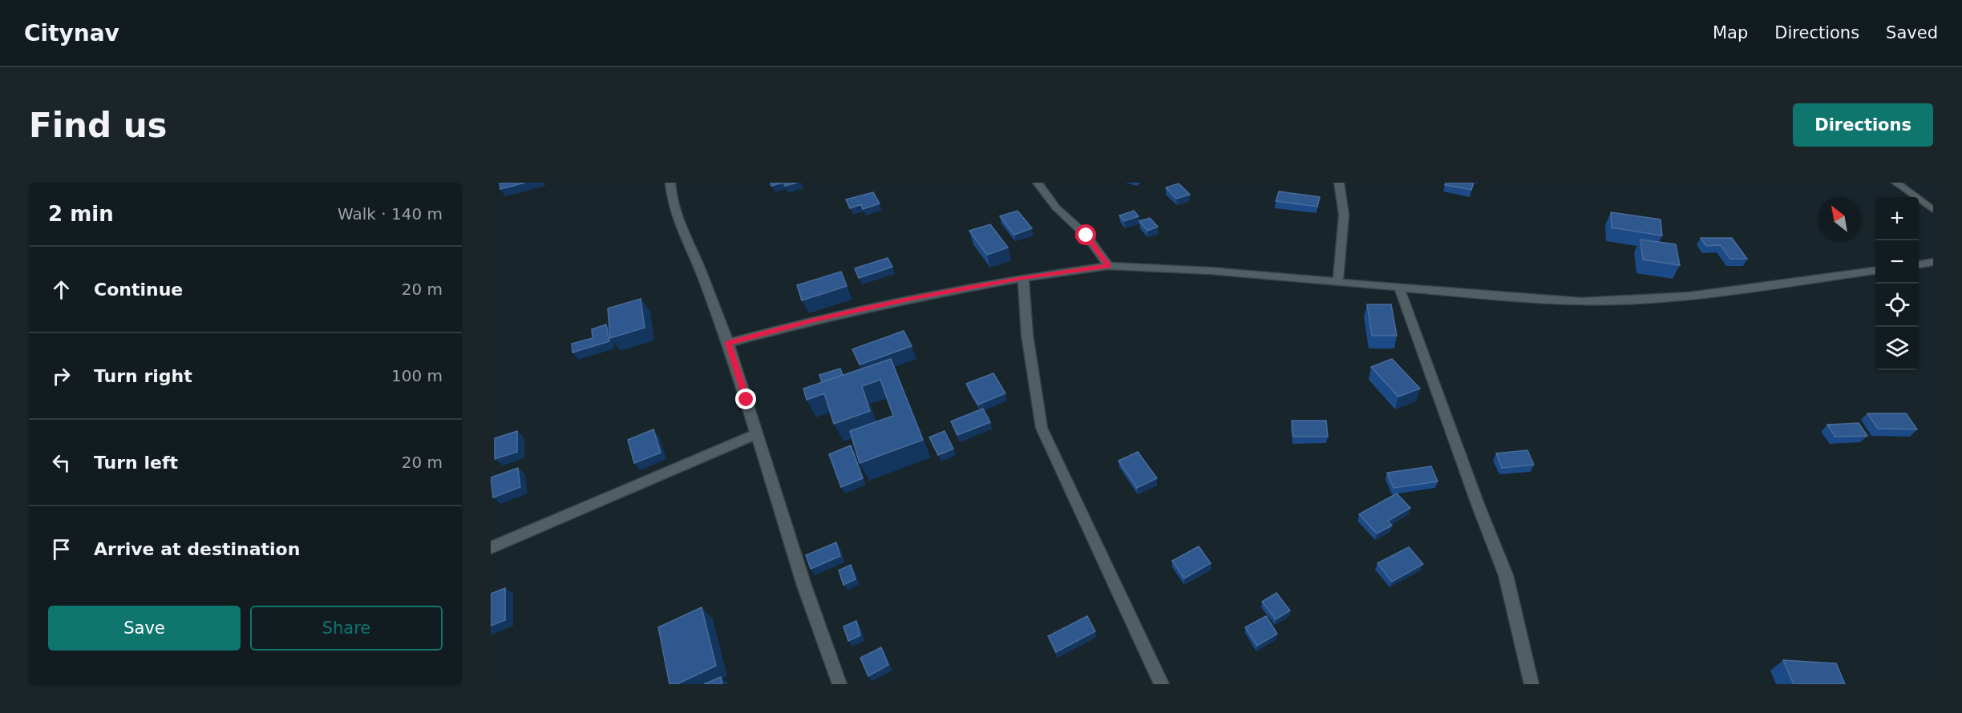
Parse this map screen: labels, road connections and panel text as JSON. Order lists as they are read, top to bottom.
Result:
{
  "north": "top left",
  "page": {
    "header": "Citynav",
    "nav": ["Map", "Directions", "Saved"],
    "buttons": [
      "Directions",
      ["Save", "Share"]
    ],
    "title": "Find us",
    "heading": ["2 min", "Walk · 140 m"],
    "map_buttons": ["+", "−"],
    "list": [
      ["Continue", "20 m"],
      ["Turn right", "100 m"],
      ["Turn left", "20 m"],
      "Arrive at destination"
    ]
  }
}
